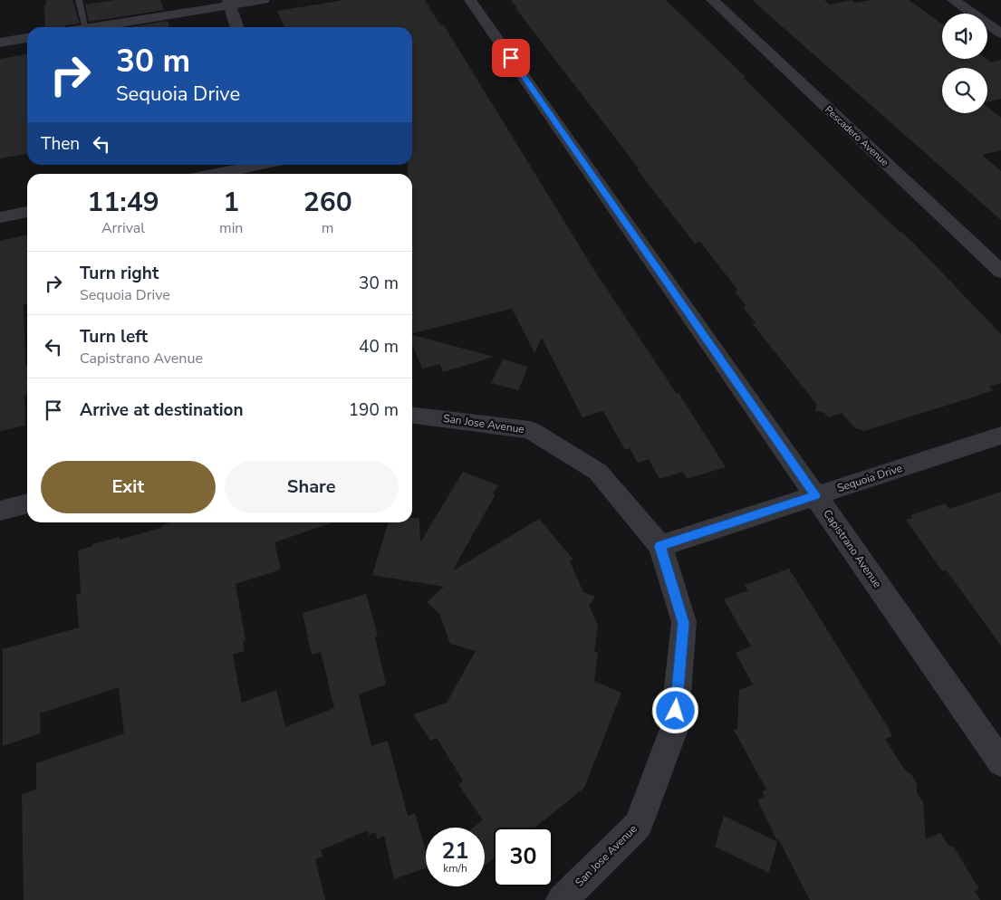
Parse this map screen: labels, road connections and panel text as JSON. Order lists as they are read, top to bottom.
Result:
{
  "streets": {
    "street": [
      "Pescadero Avenue",
      "San Jose Avenue",
      "Sequoia Drive",
      "Capistrano Avenue"
    ]
  },
  "crossings": [
    ["San Jose Avenue", "Sequoia Drive"],
    ["Sequoia Drive", "Capistrano Avenue"]
  ],
  "page": {
    "turn": ["30 m", "Sequoia Drive"],
    "then": "Then",
    "eta": [
      "11:49",
      "Arrival",
      "1",
      "min",
      "260",
      "m"
    ],
    "list": [
      {
        "name": "Turn right",
        "note": "Sequoia Drive",
        "value": "30 m"
      },
      {
        "name": "Turn left",
        "note": "Capistrano Avenue",
        "value": "40 m"
      },
      {
        "name": "Arrive at destination",
        "value": "190 m"
      }
    ],
    "buttons": ["Exit", "Share"],
    "speed": "21 km/h",
    "limit": "30"
  }
}
